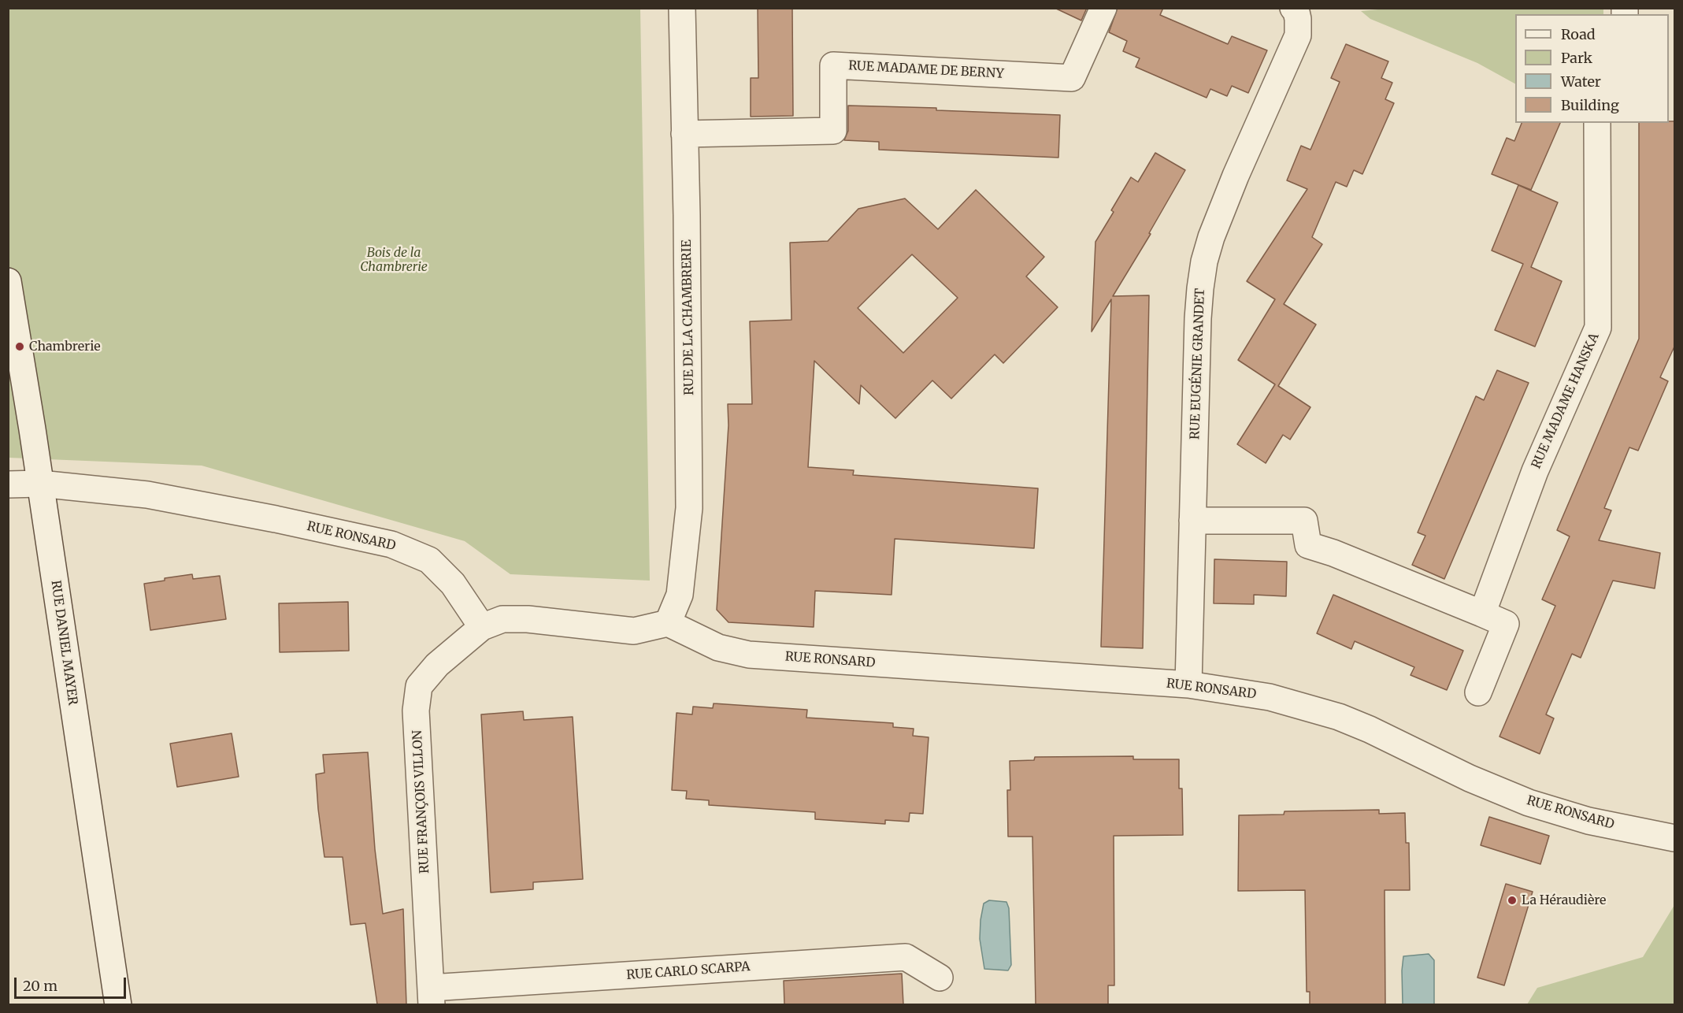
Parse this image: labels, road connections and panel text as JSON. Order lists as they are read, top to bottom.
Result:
{
  "streets": {
    "street": [
      "RUE MADAME DE BERNY",
      "RUE DE LA CHAMBRERIE",
      "RUE EUGÉNIE GRANDET",
      "RUE MADAME HANSKA",
      "RUE RONSARD",
      "RUE DANIEL MAYER",
      "RUE FRANÇOIS VILLON",
      "RUE CARLO SCARPA"
    ]
  },
  "crossings": [
    ["RUE MADAME DE BERNY", "RUE DE LA CHAMBRERIE"],
    ["RUE DE LA CHAMBRERIE", "RUE RONSARD"],
    ["RUE EUGÉNIE GRANDET", "RUE RONSARD"],
    ["RUE RONSARD", "RUE DANIEL MAYER"],
    ["RUE RONSARD", "RUE FRANÇOIS VILLON"],
    ["RUE FRANÇOIS VILLON", "RUE CARLO SCARPA"]
  ],
  "parks": ["Bois de la Chambrerie"],
  "places": ["Chambrerie", "La Héraudière"],
  "legend": [
    "Road",
    "Park",
    "Water",
    "Building"
  ],
  "scale_bar": "20 m"
}
